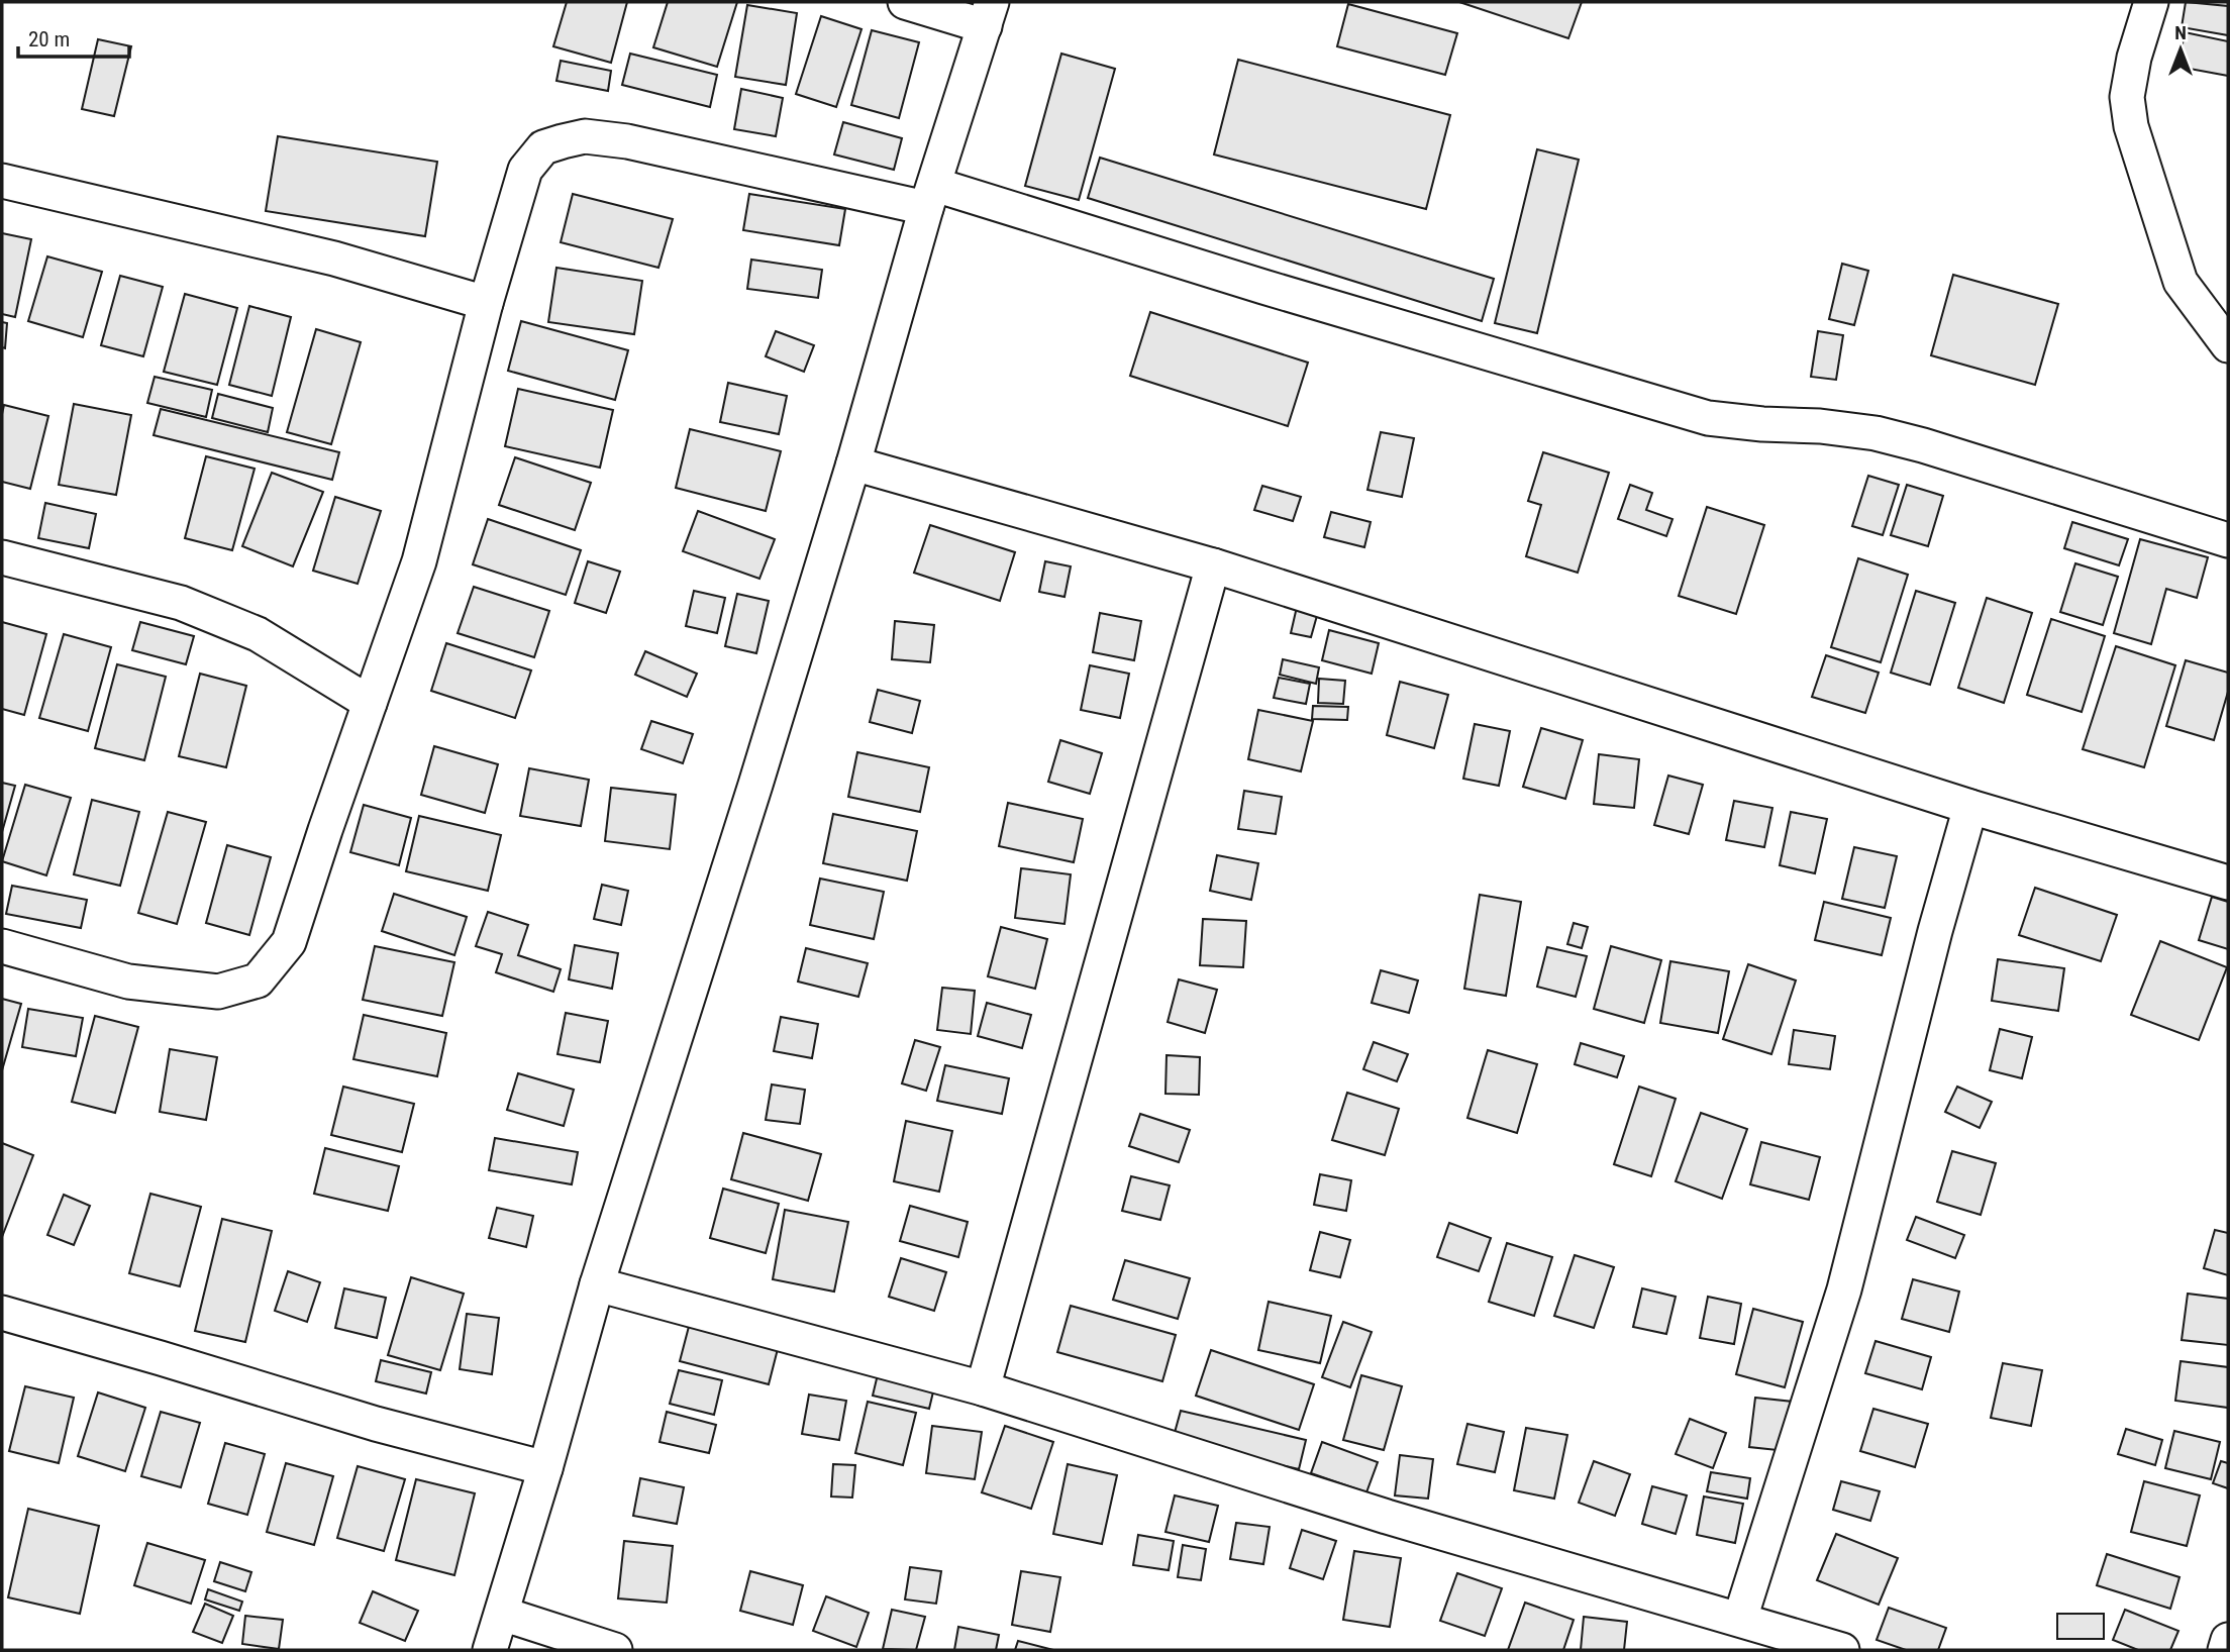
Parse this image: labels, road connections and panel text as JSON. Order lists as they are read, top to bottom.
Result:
{
  "scale_bar": "20 m",
  "north": "top"
}
